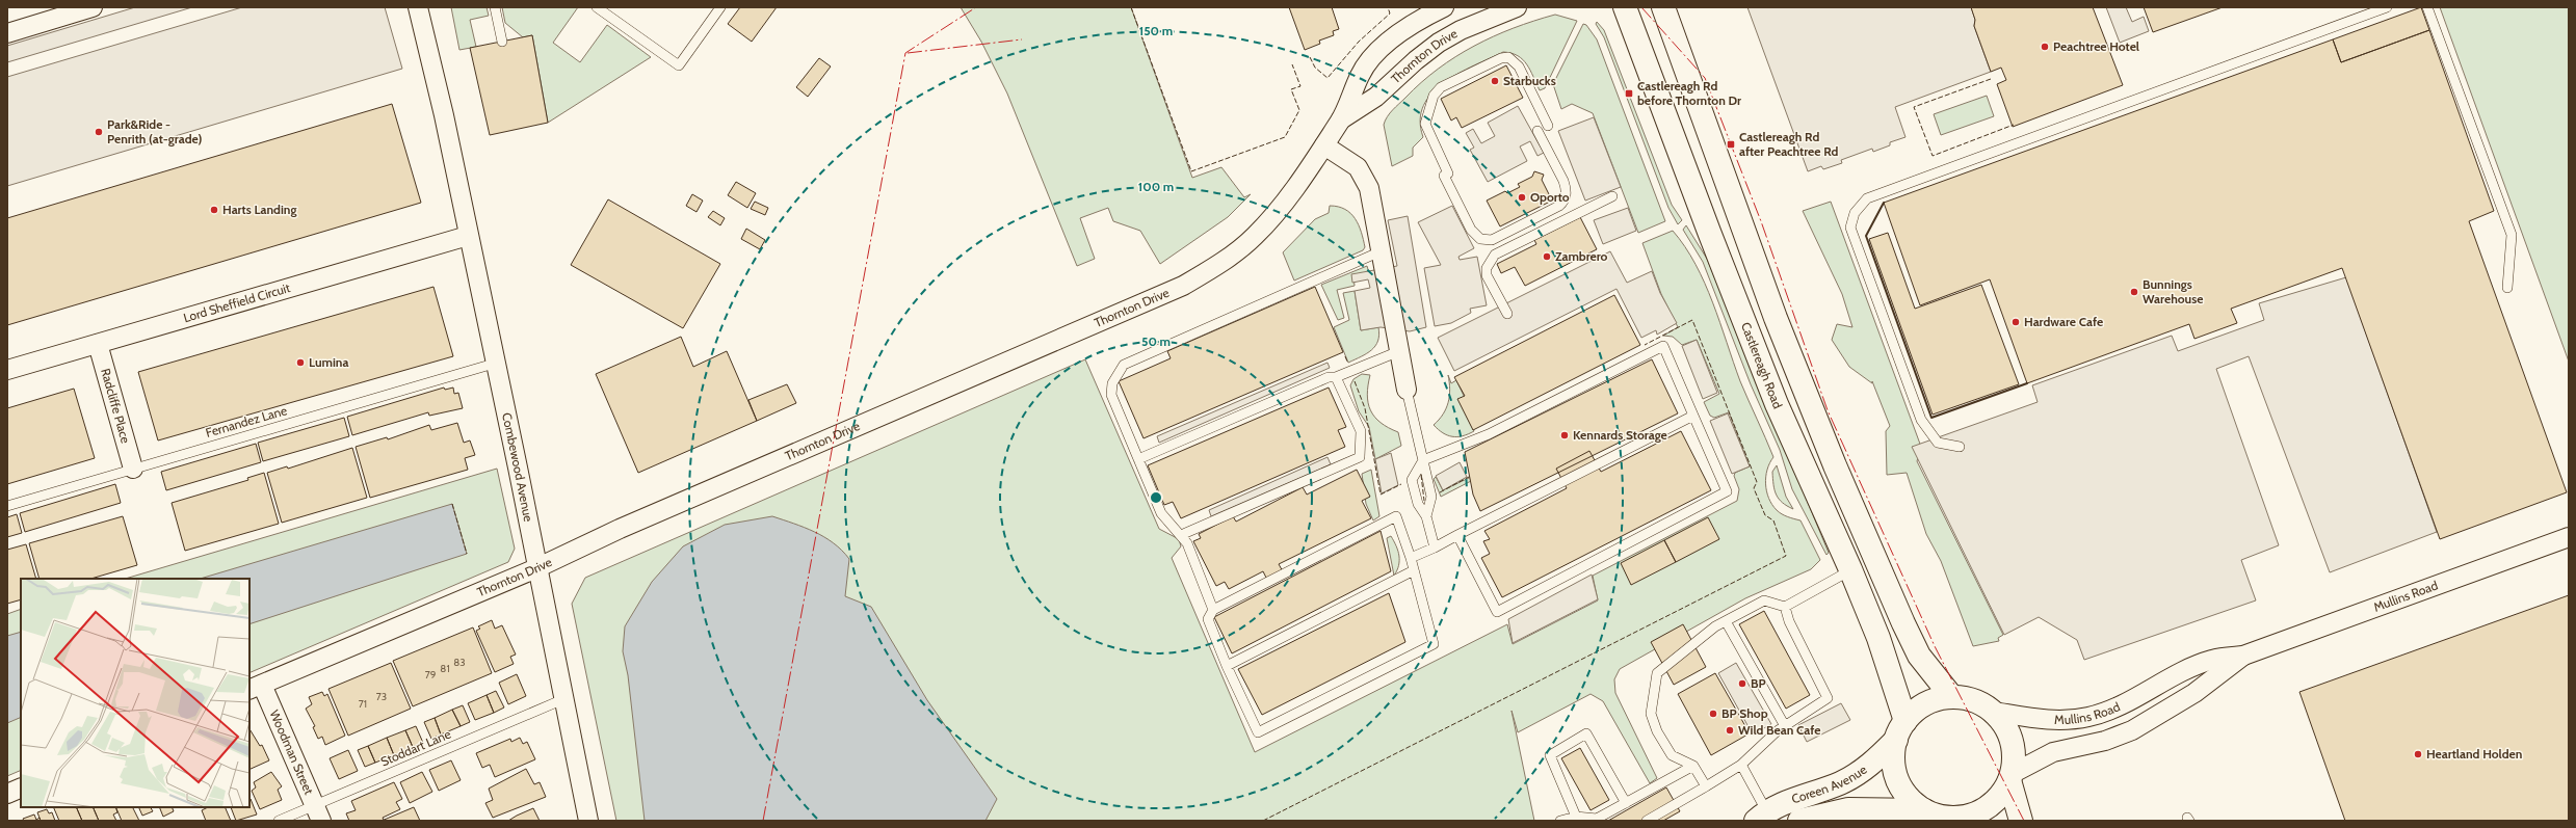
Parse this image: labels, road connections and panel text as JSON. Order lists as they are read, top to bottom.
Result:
{
  "streets": {
    "main road": ["Castlereagh Road", "Coreen Avenue"],
    "street": [
      "Thornton Drive",
      "Lord Sheffield Circuit",
      "Radcliffe Place",
      "Combewood Avenue",
      "Mullins Road",
      "Woodman Street"
    ],
    "lane": ["Fernandez Lane", "Stoddart Lane"]
  },
  "crossings": [
    ["Thornton Drive", "Combewood Avenue"],
    ["Thornton Drive", "Woodman Street"],
    ["Lord Sheffield Circuit", "Radcliffe Place"],
    ["Lord Sheffield Circuit", "Combewood Avenue"],
    ["Castlereagh Road", "Mullins Road"],
    ["Castlereagh Road", "Coreen Avenue"],
    ["Radcliffe Place", "Fernandez Lane"],
    ["Fernandez Lane", "Combewood Avenue"],
    ["Combewood Avenue", "Stoddart Lane"],
    ["Mullins Road", "Coreen Avenue"],
    ["Stoddart Lane", "Woodman Street"]
  ],
  "places": {
    "other": [
      "Peachtree Hotel",
      "Starbucks",
      "Park&Ride - Penrith (at-grade)",
      "Oporto",
      "Harts Landing",
      "Zambrero",
      "Bunnings Warehouse",
      "Hardware Cafe",
      "Lumina",
      "Kennards Storage",
      "BP",
      "BP Shop",
      "Wild Bean Cafe",
      "Heartland Holden"
    ],
    "transit": ["Castlereagh Rd before Thornton Dr", "Castlereagh Rd after Peachtree Rd"]
  },
  "house_numbers": [
    "83",
    "81",
    "79",
    "73",
    "71"
  ],
  "rings": ["150 m", "100 m", "50 m"]
}
